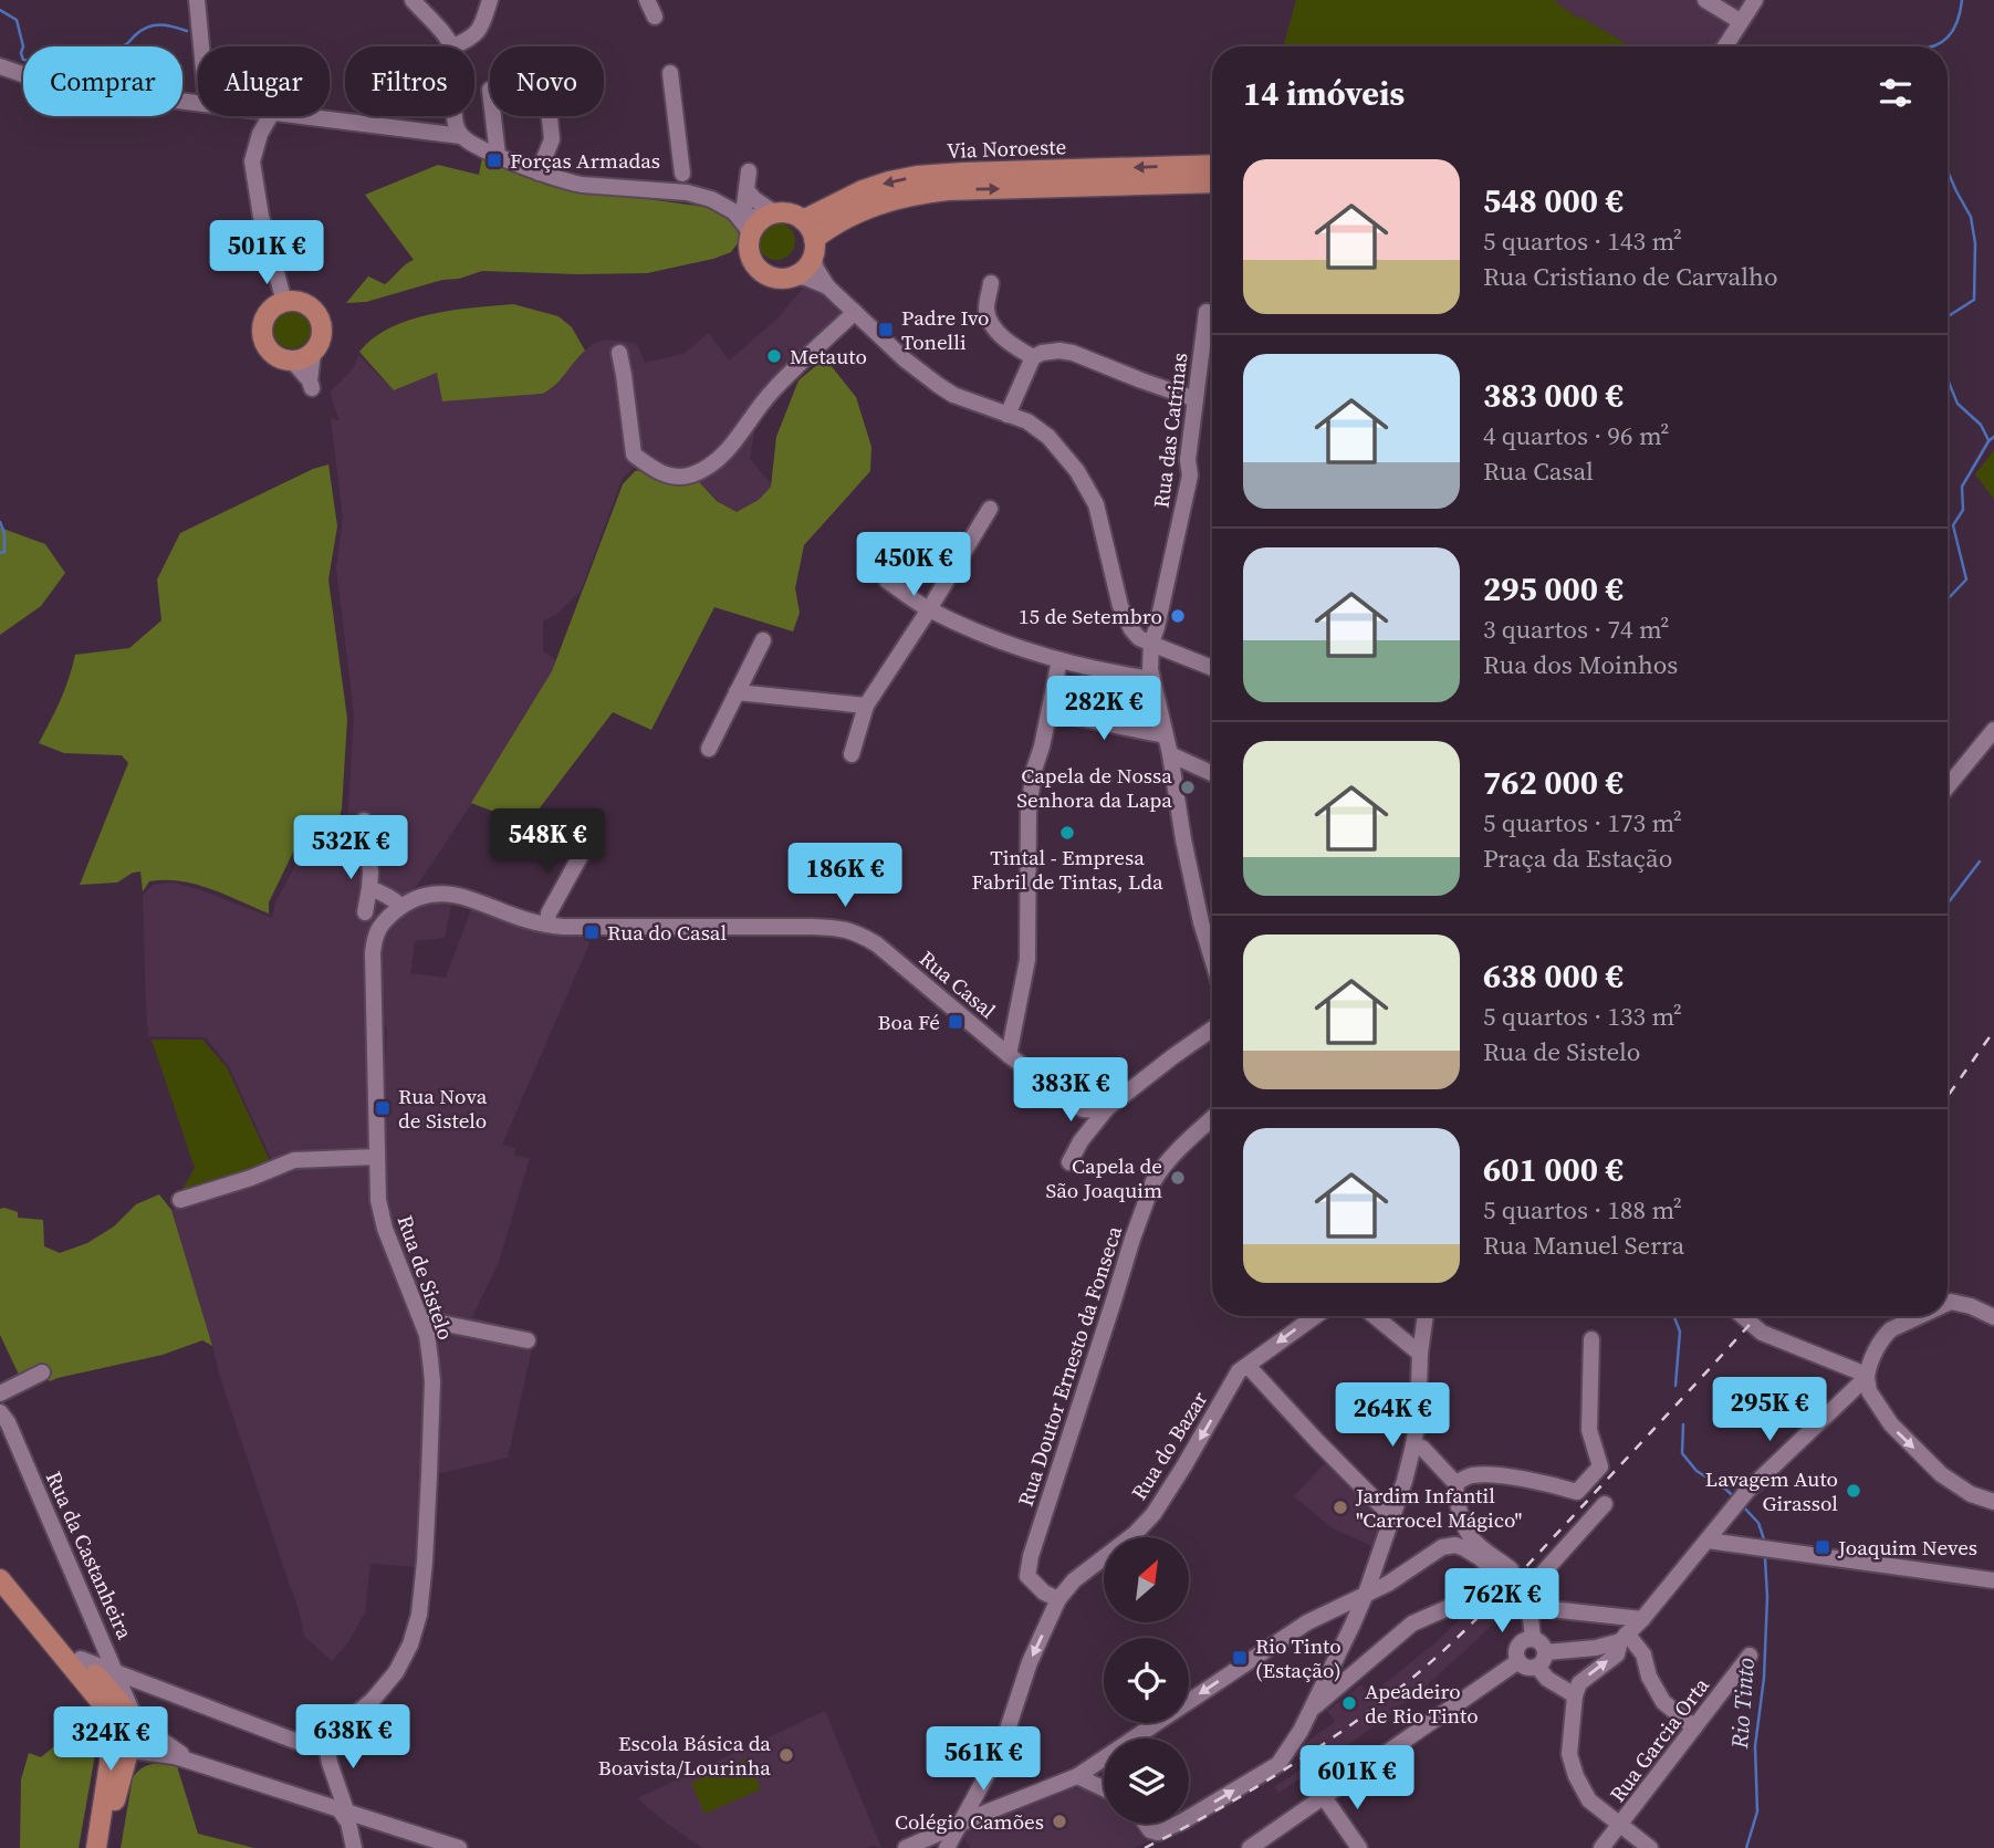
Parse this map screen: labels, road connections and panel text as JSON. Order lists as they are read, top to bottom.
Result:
{
  "streets": {
    "main road": ["Via Noroeste"],
    "street": [
      "Rua das Catrinas",
      "Rua Casal",
      "Rua de Sistelo",
      "Rua Doutor Ernesto da Fonseca",
      "Rua do Bazar",
      "Rua da Castanheira",
      "Rua Garcia Orta"
    ]
  },
  "crossings": [
    ["Rua Casal", "Rua de Sistelo"],
    ["Rua Doutor Ernesto da Fonseca", "Rua do Bazar"]
  ],
  "one_way": ["Rua do Bazar"],
  "water": ["Rio Tinto"],
  "places": {
    "transit": [
      "Forças Armadas",
      "Padre Ivo Tonelli",
      "Rua do Casal",
      "Boa Fé",
      "Rua Nova de Sistelo",
      "Joaquim Neves",
      "Rio Tinto (Estação)"
    ],
    "other": [
      "Metauto",
      "15 de Setembro",
      "Capela de Nossa Senhora da Lapa",
      "Tintal - Empresa Fabril de Tintas, Lda",
      "Capela de São Joaquim",
      "Lavagem Auto Girassol",
      "Jardim Infantil \"Carrocel Mágico\"",
      "Apeadeiro de Rio Tinto",
      "Escola Básica da Boavista/Lourinha",
      "Colégio Camões"
    ]
  },
  "north": "top right",
  "page": {
    "chip": [
      "Comprar",
      "Alugar",
      "Filtros",
      "Novo"
    ],
    "heading": "14 imóveis",
    "list": [
      {
        "name": "548 000 €",
        "note": "5 quartos · 143 m² · Rua Cristiano de Carvalho"
      },
      {
        "name": "383 000 €",
        "note": "4 quartos · 96 m² · Rua Casal"
      },
      {
        "name": "295 000 €",
        "note": "3 quartos · 74 m² · Rua dos Moinhos"
      },
      {
        "name": "762 000 €",
        "note": "5 quartos · 173 m² · Praça da Estação"
      },
      {
        "name": "638 000 €",
        "note": "5 quartos · 133 m² · Rua de Sistelo"
      },
      {
        "name": "601 000 €",
        "note": "5 quartos · 188 m² · Rua Manuel Serra"
      }
    ],
    "price": [
      "501K €",
      "450K €",
      "282K €",
      "548K €",
      "532K €",
      "186K €",
      "383K €",
      "295K €",
      "264K €",
      "762K €",
      "638K €",
      "324K €",
      "561K €",
      "601K €"
    ]
  }
}
